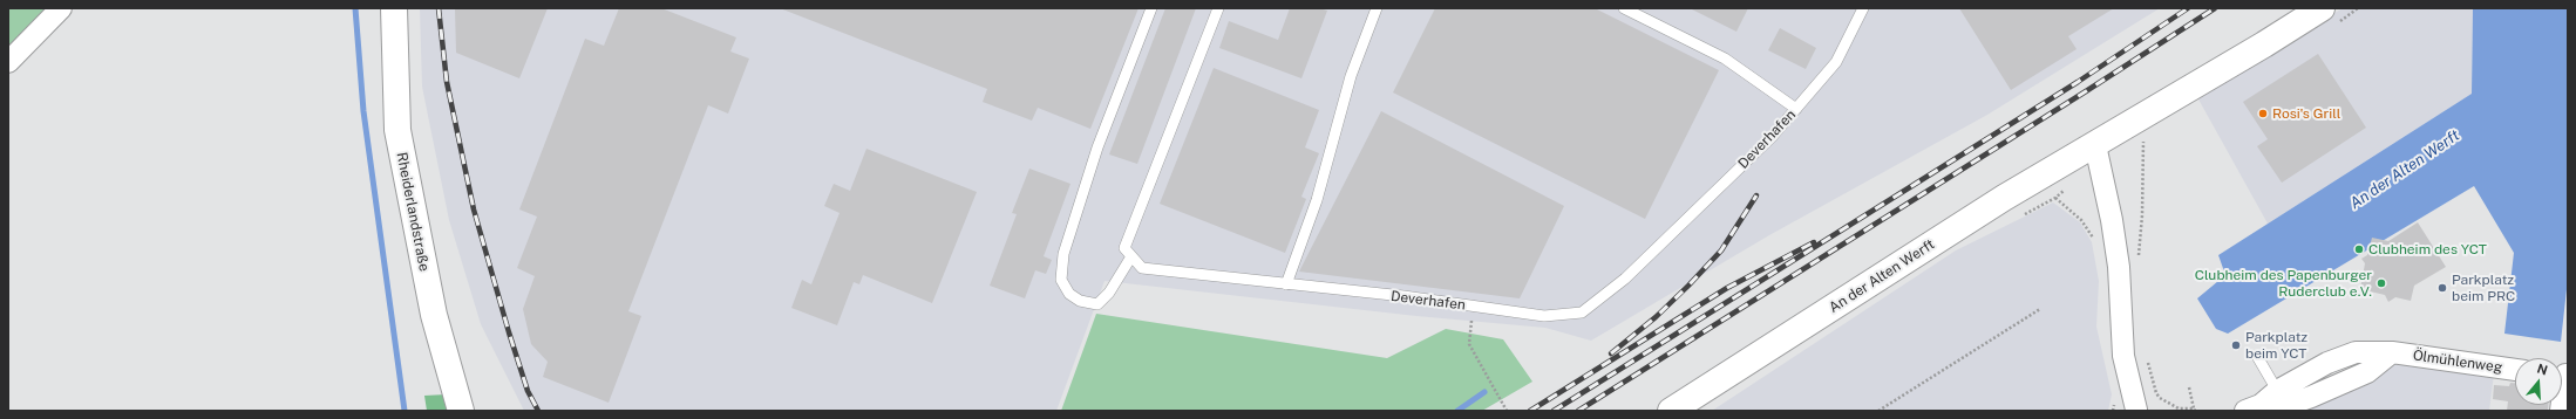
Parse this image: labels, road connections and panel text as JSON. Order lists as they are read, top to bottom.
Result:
{
  "streets": {
    "street": ["Rheiderlandstraße", "An der Alten Werft", "Ölmühlenweg"],
    "lane": ["Deverhafen"]
  },
  "water": ["An der Alten Werft"],
  "places": [
    "Rosi's Grill",
    "Clubheim des YCT",
    "Clubheim des Papenburger Ruderclub e.V.",
    "Parkplatz beim PRC",
    "Parkplatz beim YCT"
  ],
  "north": "top"
}
